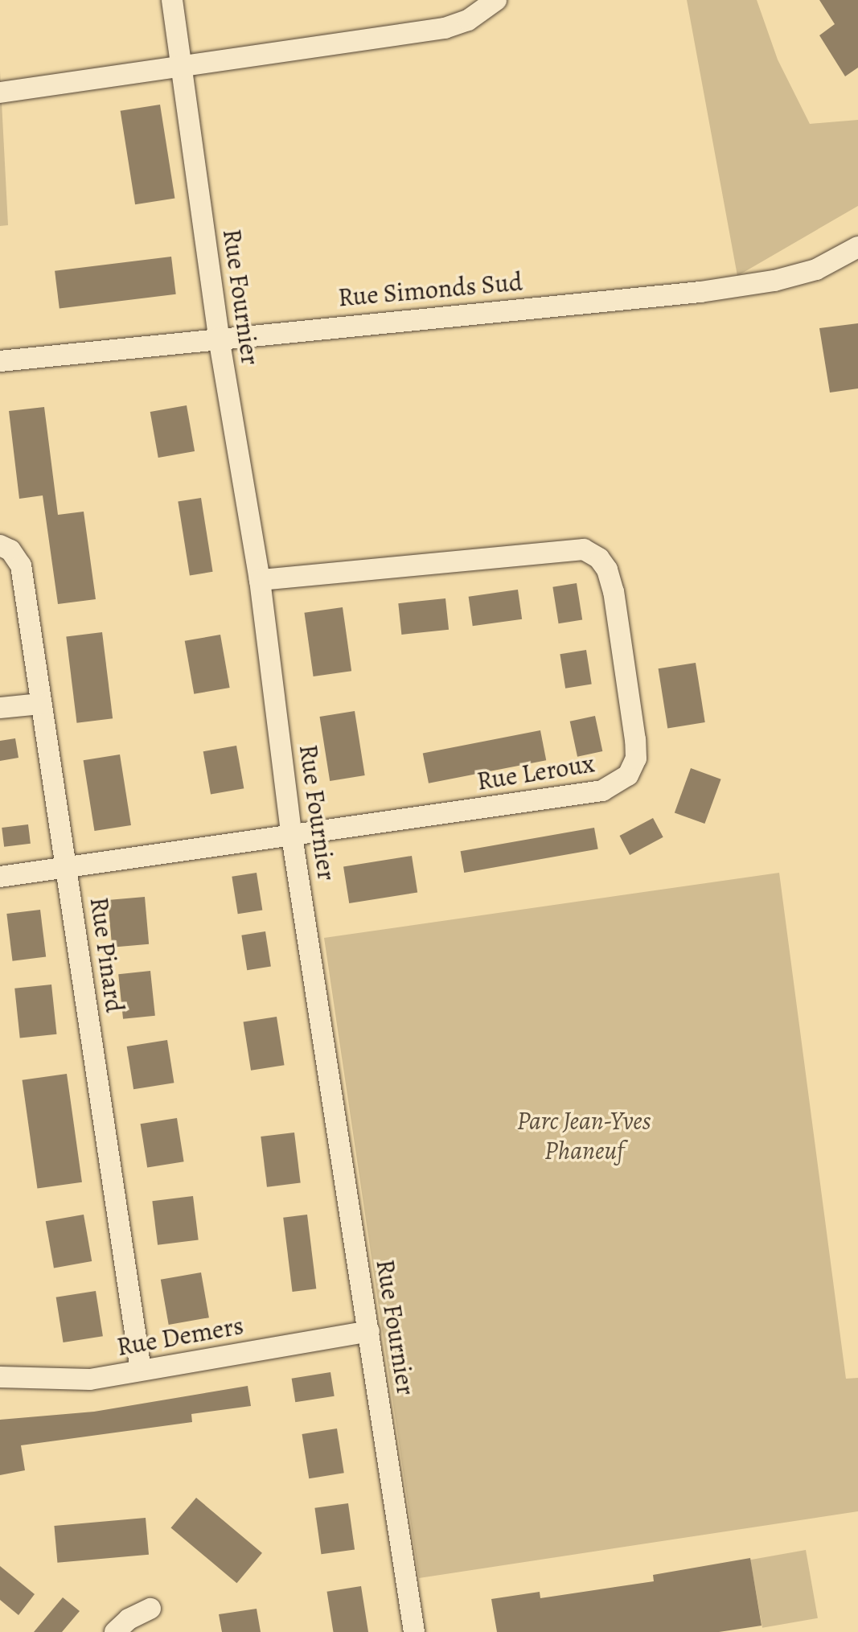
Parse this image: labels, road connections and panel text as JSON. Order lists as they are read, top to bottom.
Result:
{
  "streets": {
    "street": [
      "Rue Simonds Sud",
      "Rue Fournier",
      "Rue Leroux",
      "Rue Pinard",
      "Rue Demers"
    ]
  },
  "crossings": [
    ["Rue Simonds Sud", "Rue Fournier"],
    ["Rue Fournier", "Rue Leroux"],
    ["Rue Fournier", "Rue Demers"],
    ["Rue Leroux", "Rue Pinard"],
    ["Rue Pinard", "Rue Demers"]
  ],
  "parks": ["Parc Jean-Yves Phaneuf"]
}
